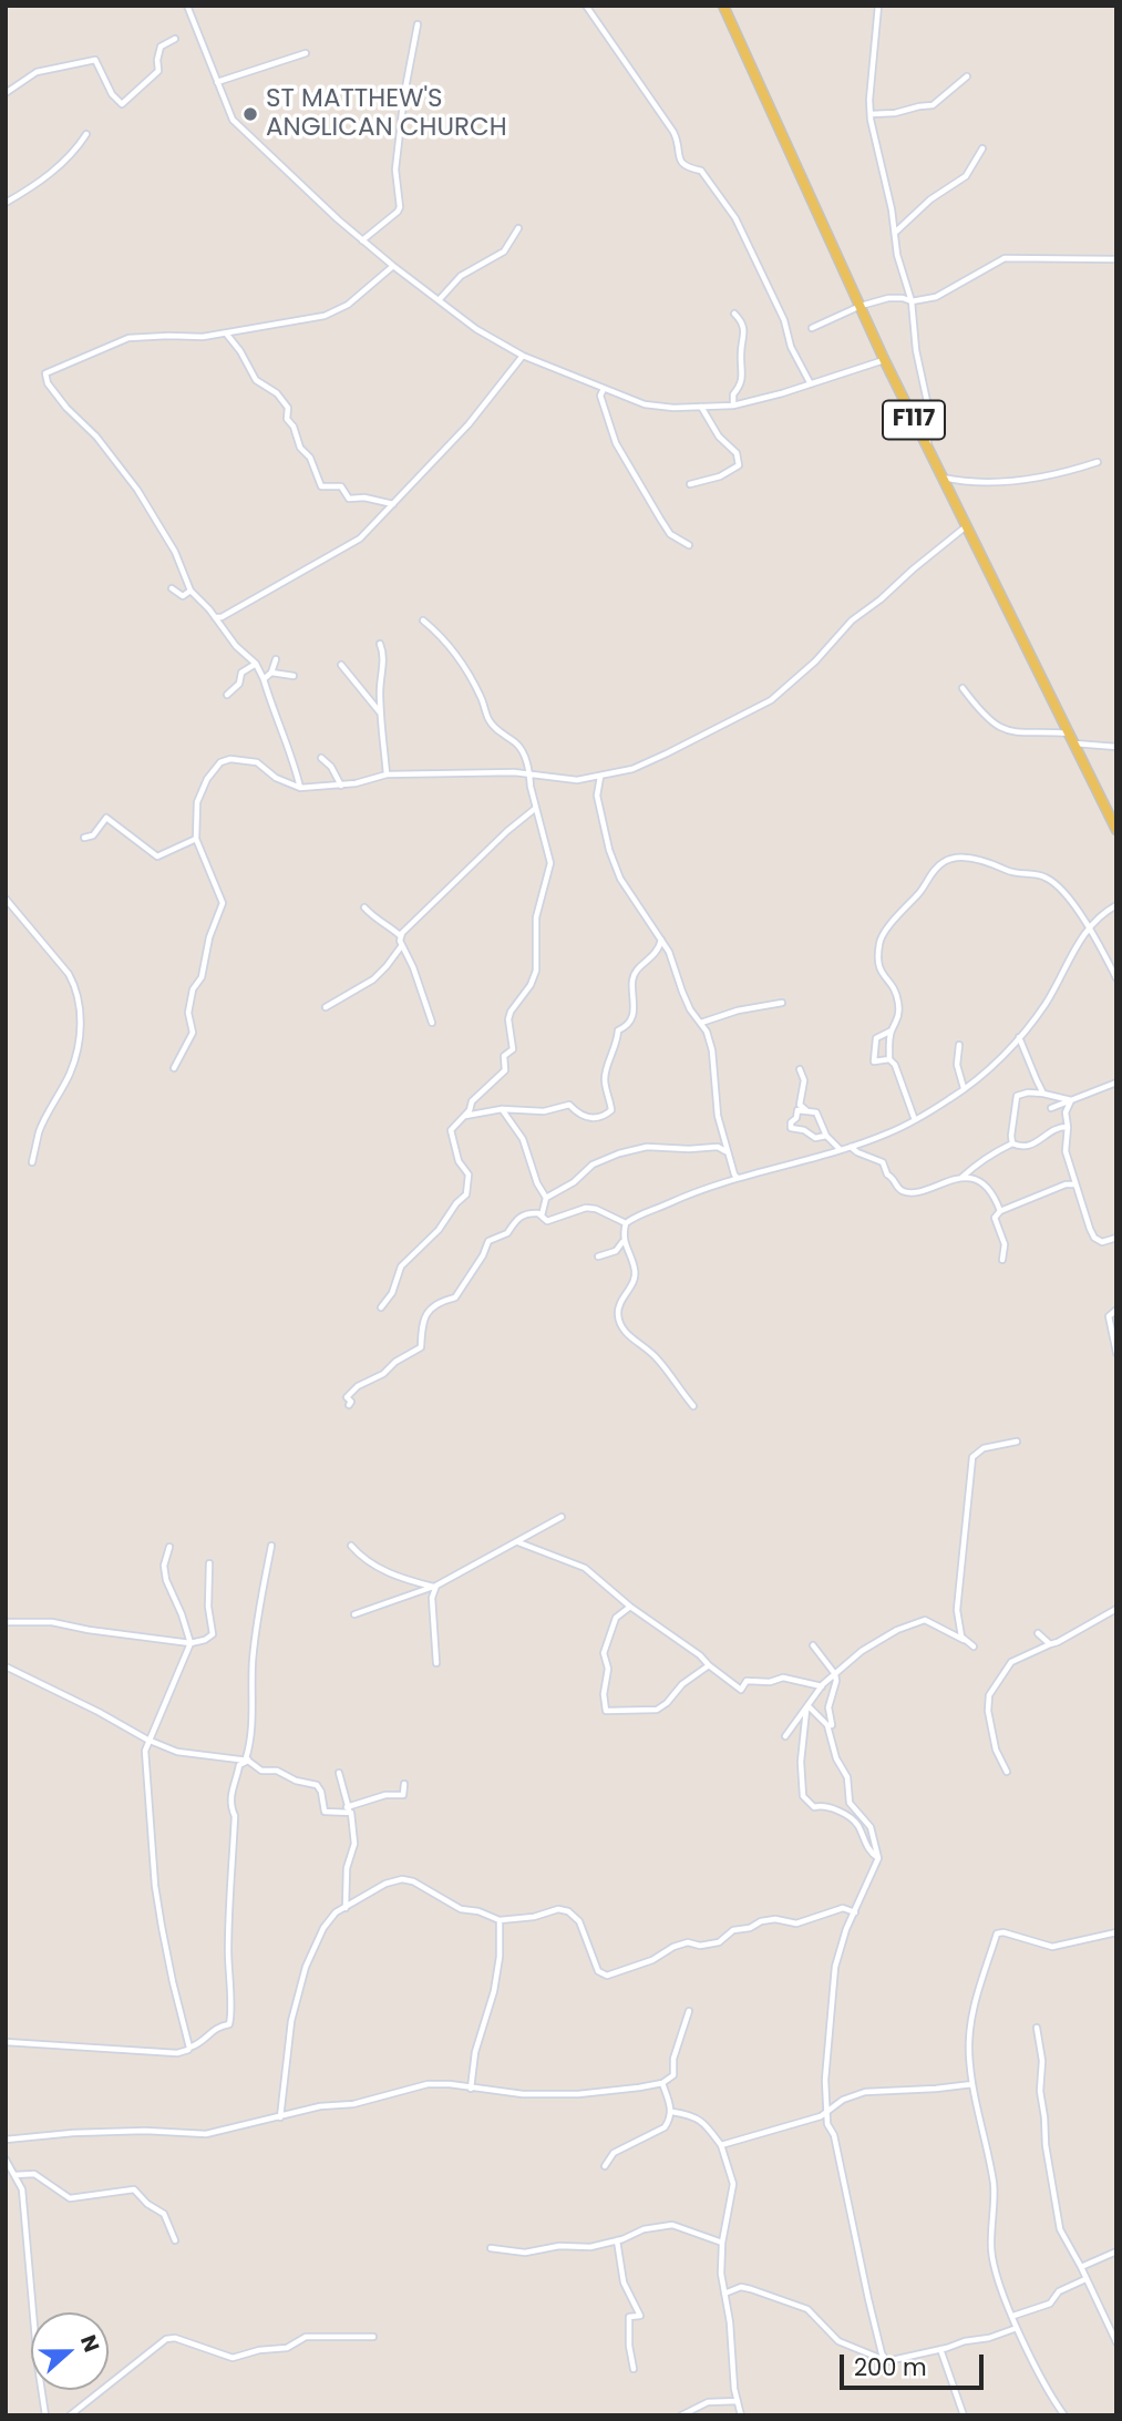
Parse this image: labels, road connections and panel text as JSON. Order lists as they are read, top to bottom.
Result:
{
  "streets": {
    "main road": ["F117"]
  },
  "places": ["ST MATTHEW'S ANGLICAN CHURCH"],
  "scale_bar": "200 m",
  "north": "right"
}
